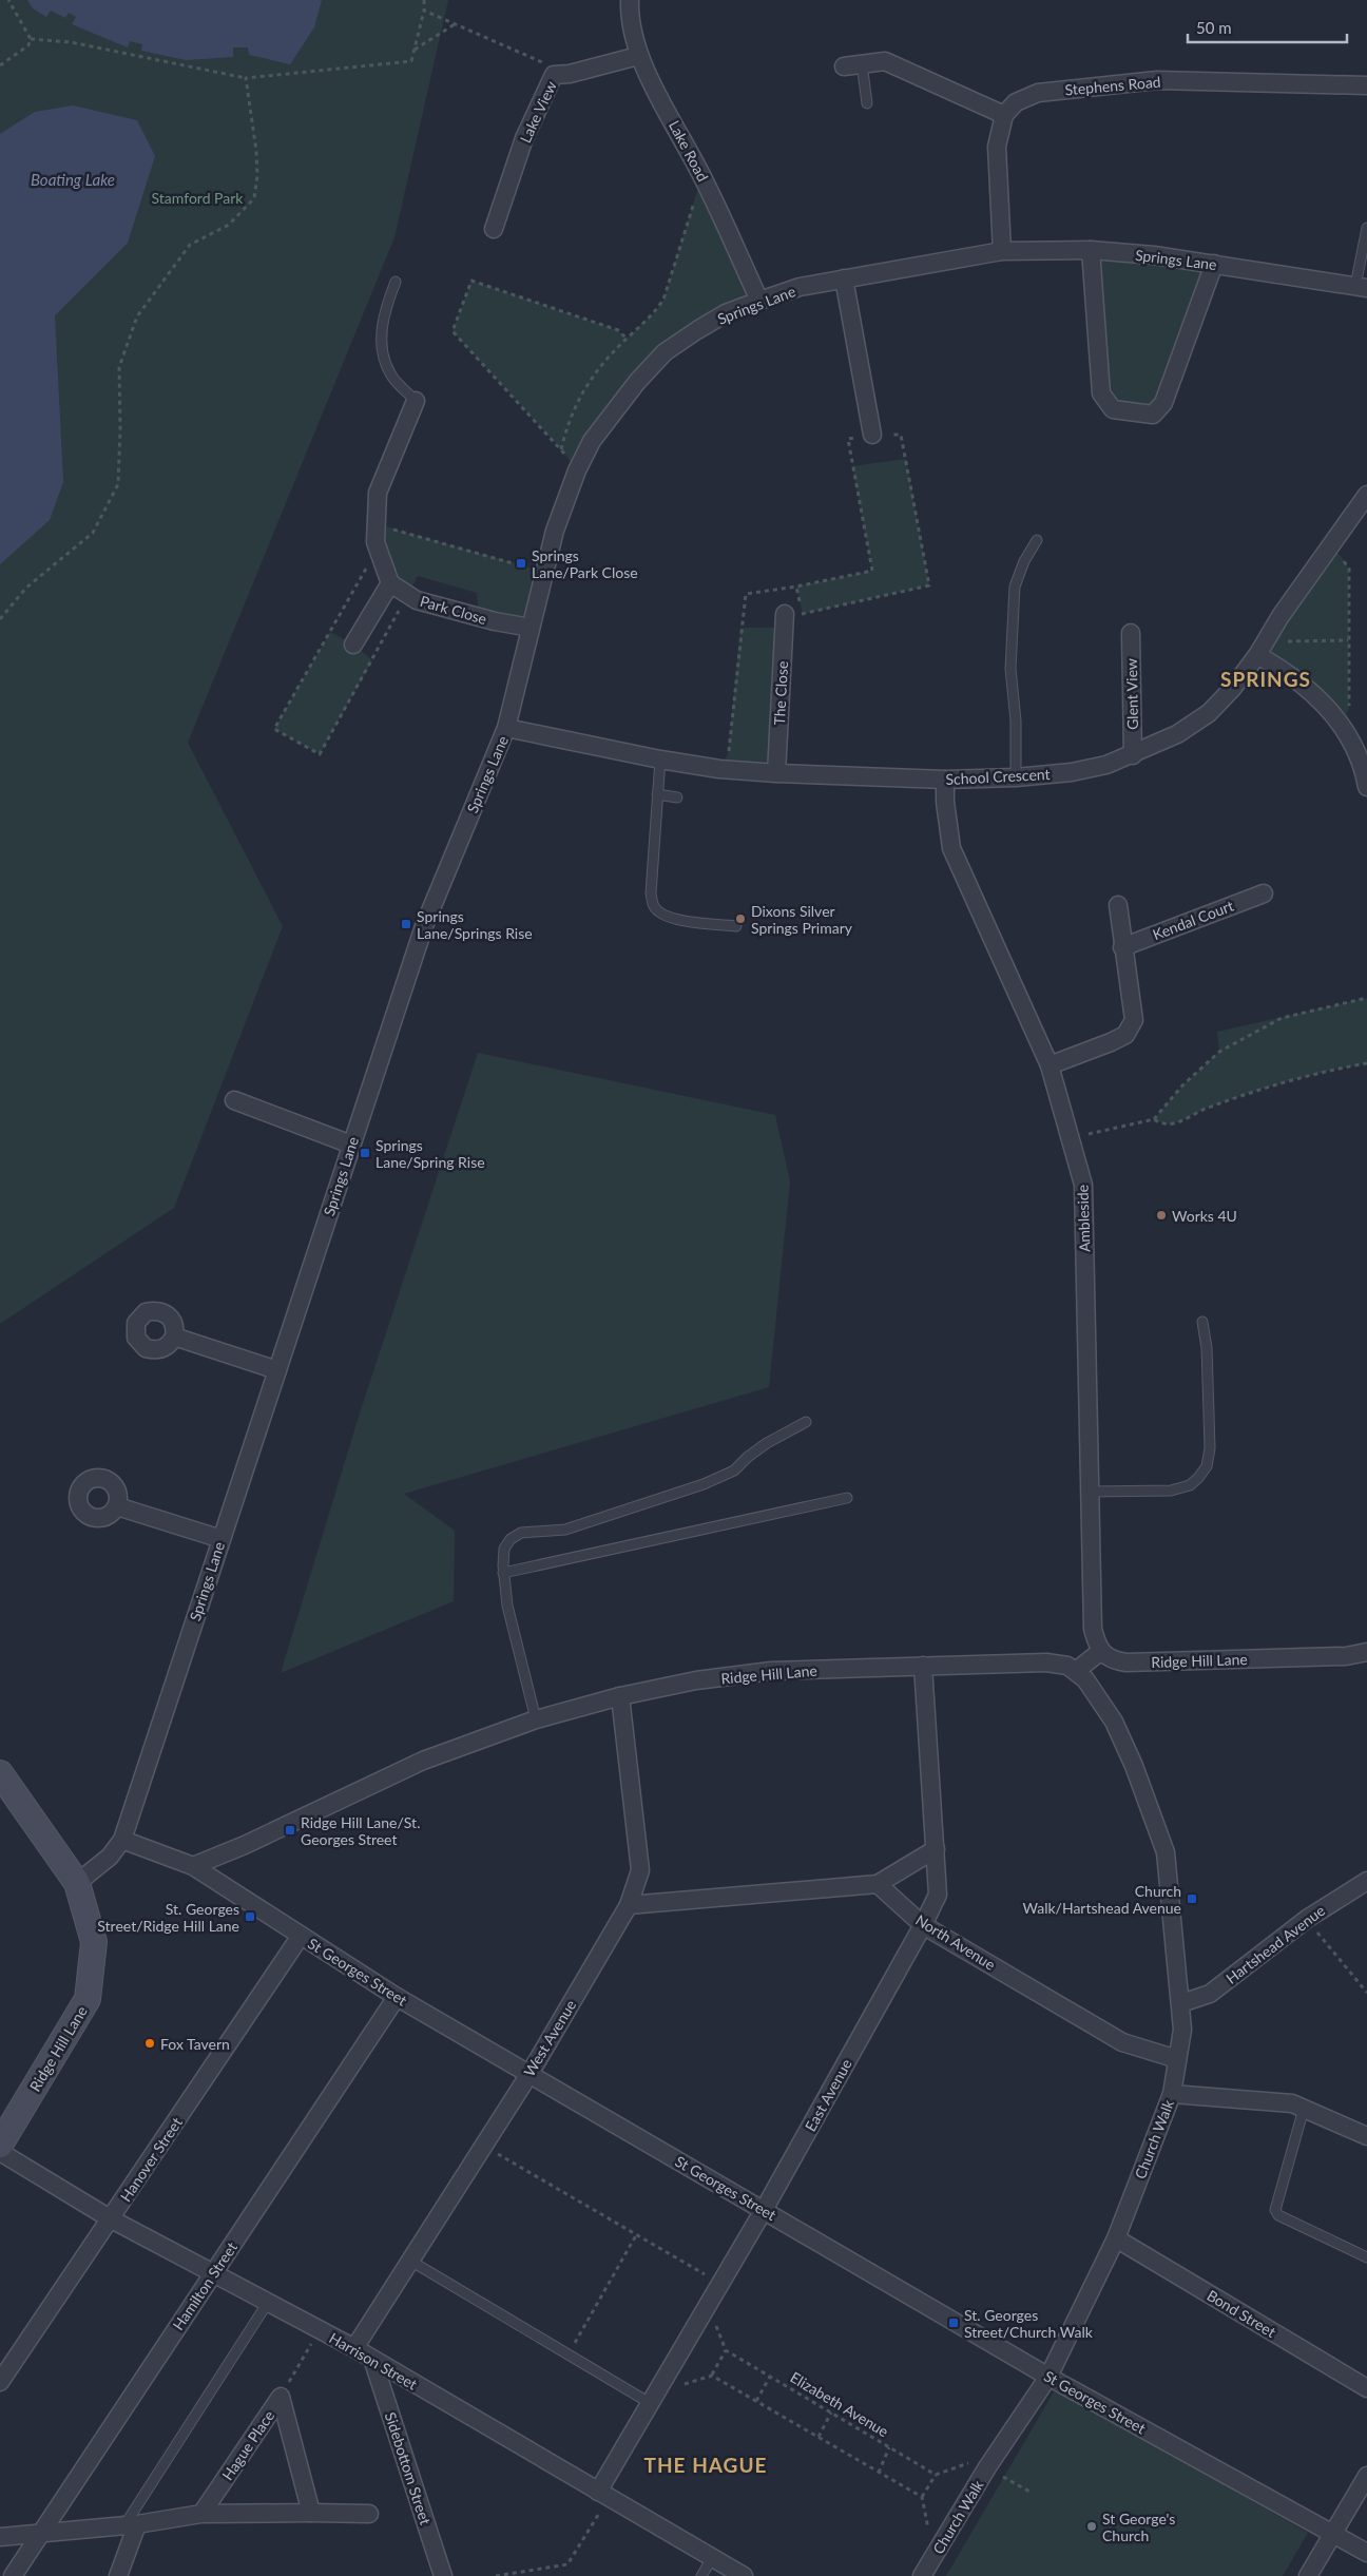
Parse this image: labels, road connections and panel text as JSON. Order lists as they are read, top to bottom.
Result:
{
  "streets": {
    "street": [
      "Stephens Road",
      "Lake View",
      "Lake Road",
      "Springs Lane",
      "Park Close",
      "The Close",
      "Glent View",
      "School Crescent",
      "Kendal Court",
      "Ambleside",
      "Ridge Hill Lane",
      "North Avenue",
      "Hartshead Avenue",
      "St Georges Street",
      "West Avenue",
      "East Avenue",
      "Church Walk",
      "Hanover Street",
      "Hamilton Street",
      "Bond Street",
      "Harrison Street",
      "Hague Place",
      "Sidebottom Street"
    ],
    "path": ["Elizabeth Avenue"]
  },
  "crossings": [
    ["Lake View", "Lake Road"],
    ["Lake Road", "Springs Lane"],
    ["Springs Lane", "Park Close"],
    ["Springs Lane", "School Crescent"],
    ["Springs Lane", "Ridge Hill Lane"],
    ["Springs Lane", "St Georges Street"],
    ["The Close", "School Crescent"],
    ["Glent View", "School Crescent"],
    ["School Crescent", "Ambleside"],
    ["Ambleside", "Ridge Hill Lane"],
    ["Ridge Hill Lane", "St Georges Street"],
    ["Ridge Hill Lane", "West Avenue"],
    ["Ridge Hill Lane", "East Avenue"],
    ["Ridge Hill Lane", "Church Walk"],
    ["North Avenue", "East Avenue"],
    ["North Avenue", "Church Walk"],
    ["Hartshead Avenue", "Church Walk"],
    ["St Georges Street", "West Avenue"],
    ["St Georges Street", "East Avenue"],
    ["St Georges Street", "Church Walk"],
    ["St Georges Street", "Hanover Street"],
    ["St Georges Street", "Hamilton Street"],
    ["West Avenue", "Harrison Street"],
    ["East Avenue", "Harrison Street"],
    ["Church Walk", "Bond Street"],
    ["Hanover Street", "Harrison Street"],
    ["Hamilton Street", "Harrison Street"],
    ["Harrison Street", "Sidebottom Street"]
  ],
  "districts": ["SPRINGS", "THE HAGUE"],
  "water": ["Boating Lake"],
  "parks": ["Stamford Park"],
  "places": {
    "transit": [
      "Springs Lane/Park Close",
      "Springs Lane/Springs Rise",
      "Springs Lane/Spring Rise",
      "Ridge Hill Lane/St. Georges Street",
      "Church Walk/Hartshead Avenue",
      "St. Georges Street/Ridge Hill Lane",
      "St. Georges Street/Church Walk"
    ],
    "other": [
      "Dixons Silver Springs Primary",
      "Works 4U",
      "Fox Tavern",
      "St George's Church"
    ]
  },
  "scale_bar": "50 m"
}
